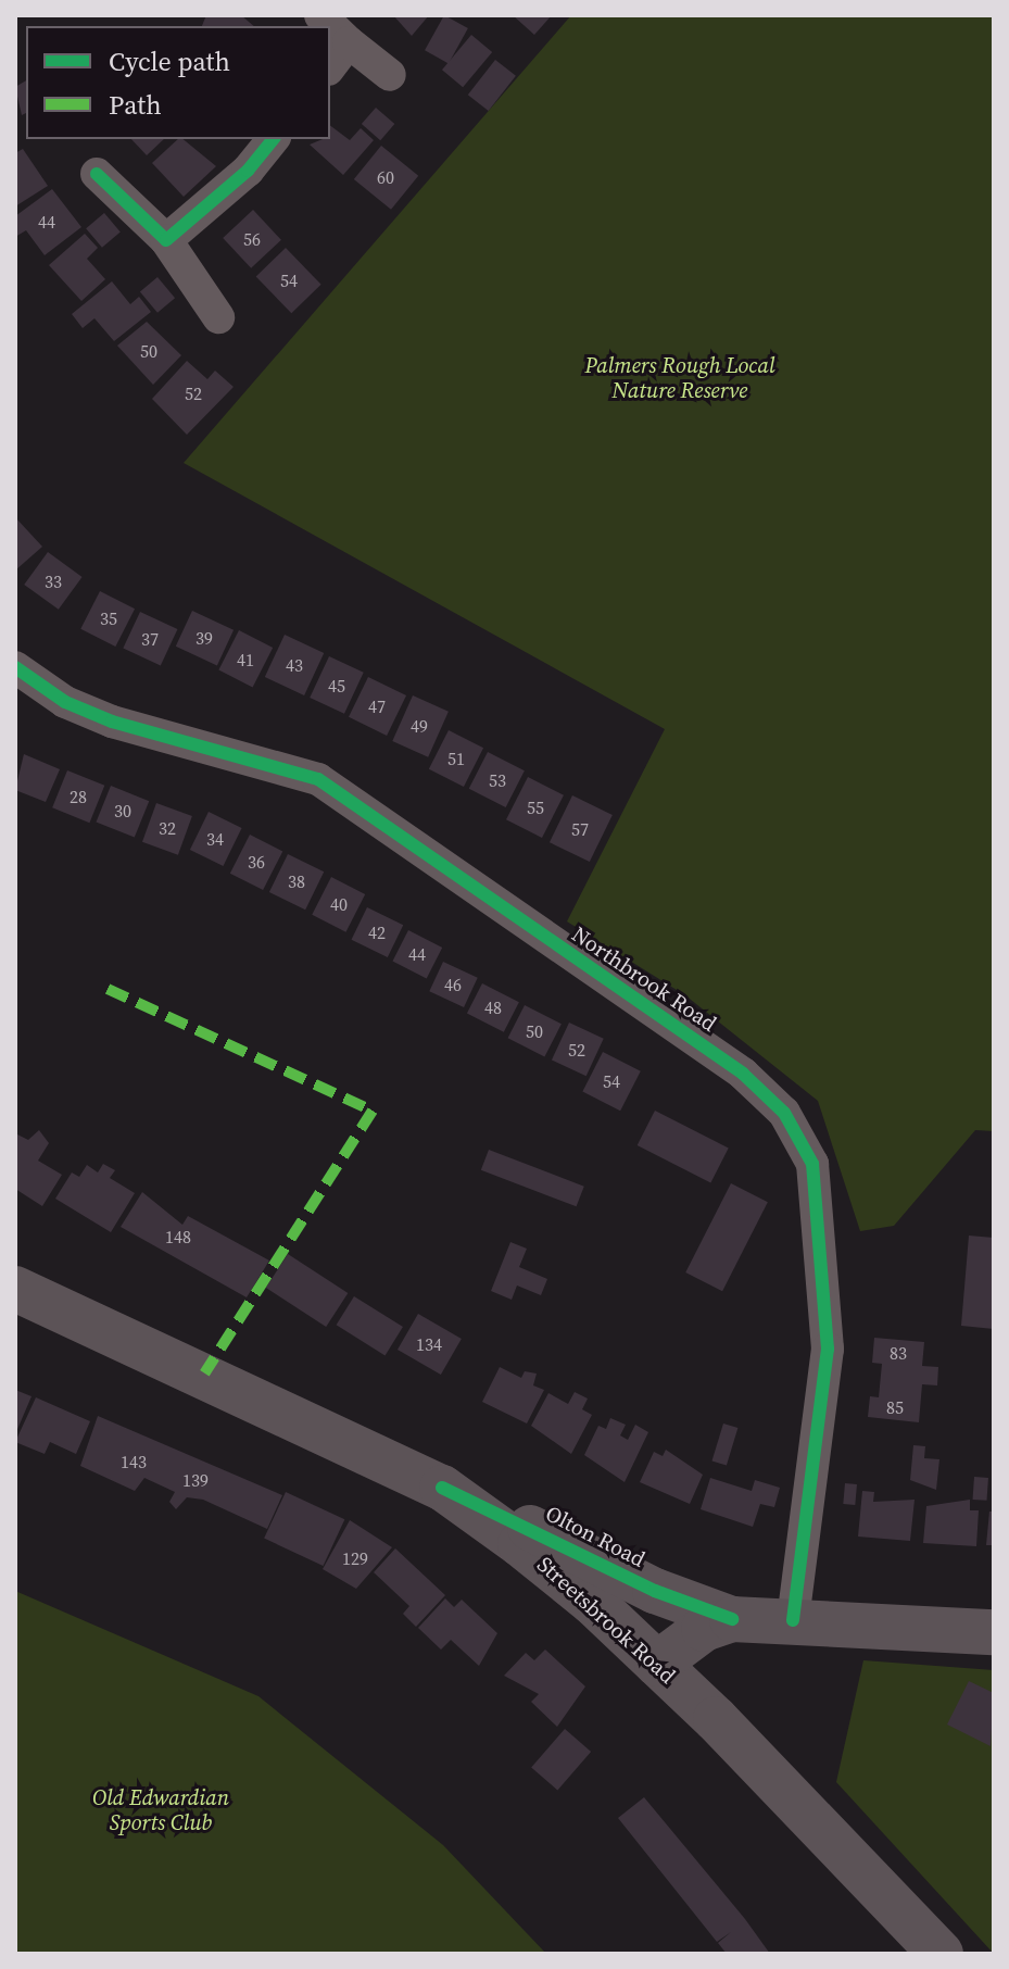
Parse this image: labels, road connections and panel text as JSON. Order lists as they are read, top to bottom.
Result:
{
  "streets": {
    "main road": ["Olton Road", "Streetsbrook Road"],
    "street": ["Northbrook Road"]
  },
  "crossings": [
    ["Northbrook Road", "Olton Road"],
    ["Olton Road", "Streetsbrook Road"]
  ],
  "parks": ["Palmers Rough Local Nature Reserve", "Old Edwardian Sports Club"],
  "house_numbers": [
    "60",
    "44",
    "56",
    "54",
    "50",
    "52",
    "33",
    "35",
    "39",
    "37",
    "41",
    "43",
    "45",
    "47",
    "49",
    "51",
    "53",
    "28",
    "55",
    "30",
    "32",
    "57",
    "34",
    "36",
    "38",
    "40",
    "42",
    "44",
    "46",
    "48",
    "50",
    "52",
    "54",
    "148",
    "134",
    "83",
    "85",
    "143",
    "139",
    "129"
  ],
  "legend": ["Cycle path", "Path"]
}
